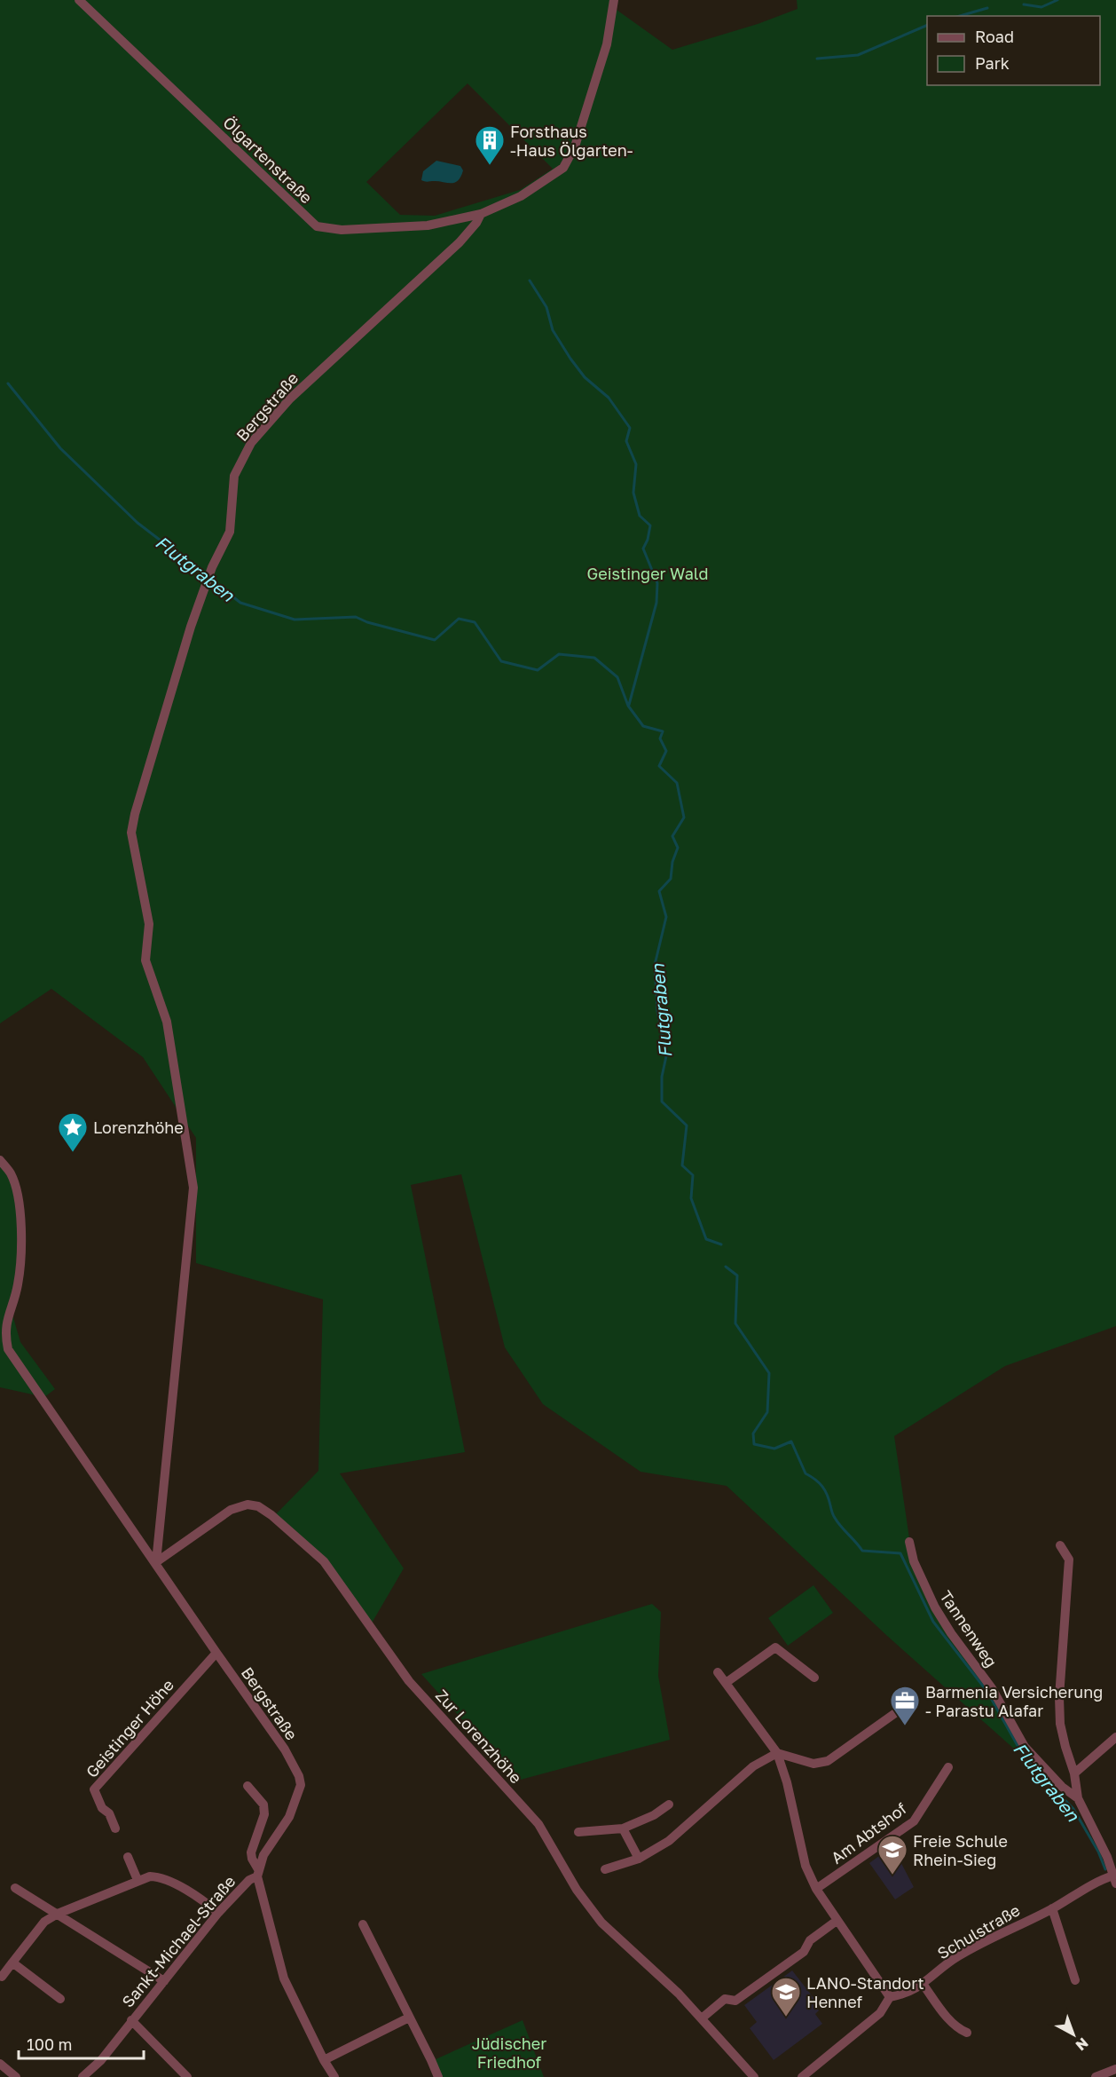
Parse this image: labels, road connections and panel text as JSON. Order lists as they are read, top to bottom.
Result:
{
  "streets": {
    "street": [
      "Ölgartenstraße",
      "Bergstraße",
      "Tannenweg",
      "Geistinger Höhe",
      "Zur Lorenzhöhe",
      "Am Abtshof",
      "Schulstraße",
      "Sankt-Michael-Straße"
    ]
  },
  "crossings": [
    ["Ölgartenstraße", "Bergstraße"],
    ["Bergstraße", "Geistinger Höhe"],
    ["Bergstraße", "Zur Lorenzhöhe"],
    ["Bergstraße", "Sankt-Michael-Straße"],
    ["Am Abtshof", "Schulstraße"]
  ],
  "water": ["Flutgraben"],
  "parks": ["Geistinger Wald", "Jüdischer Friedhof"],
  "places": {
    "building": ["Forsthaus -Haus Ölgarten-"],
    "place": ["Lorenzhöhe"],
    "office": ["Barmenia Versicherung - Parastu Alafar"],
    "school or university": ["Freie Schule Rhein-Sieg", "LANO-Standort Hennef"]
  },
  "legend": ["Road", "Park"],
  "scale_bar": "100 m",
  "north": "bottom right"
}
